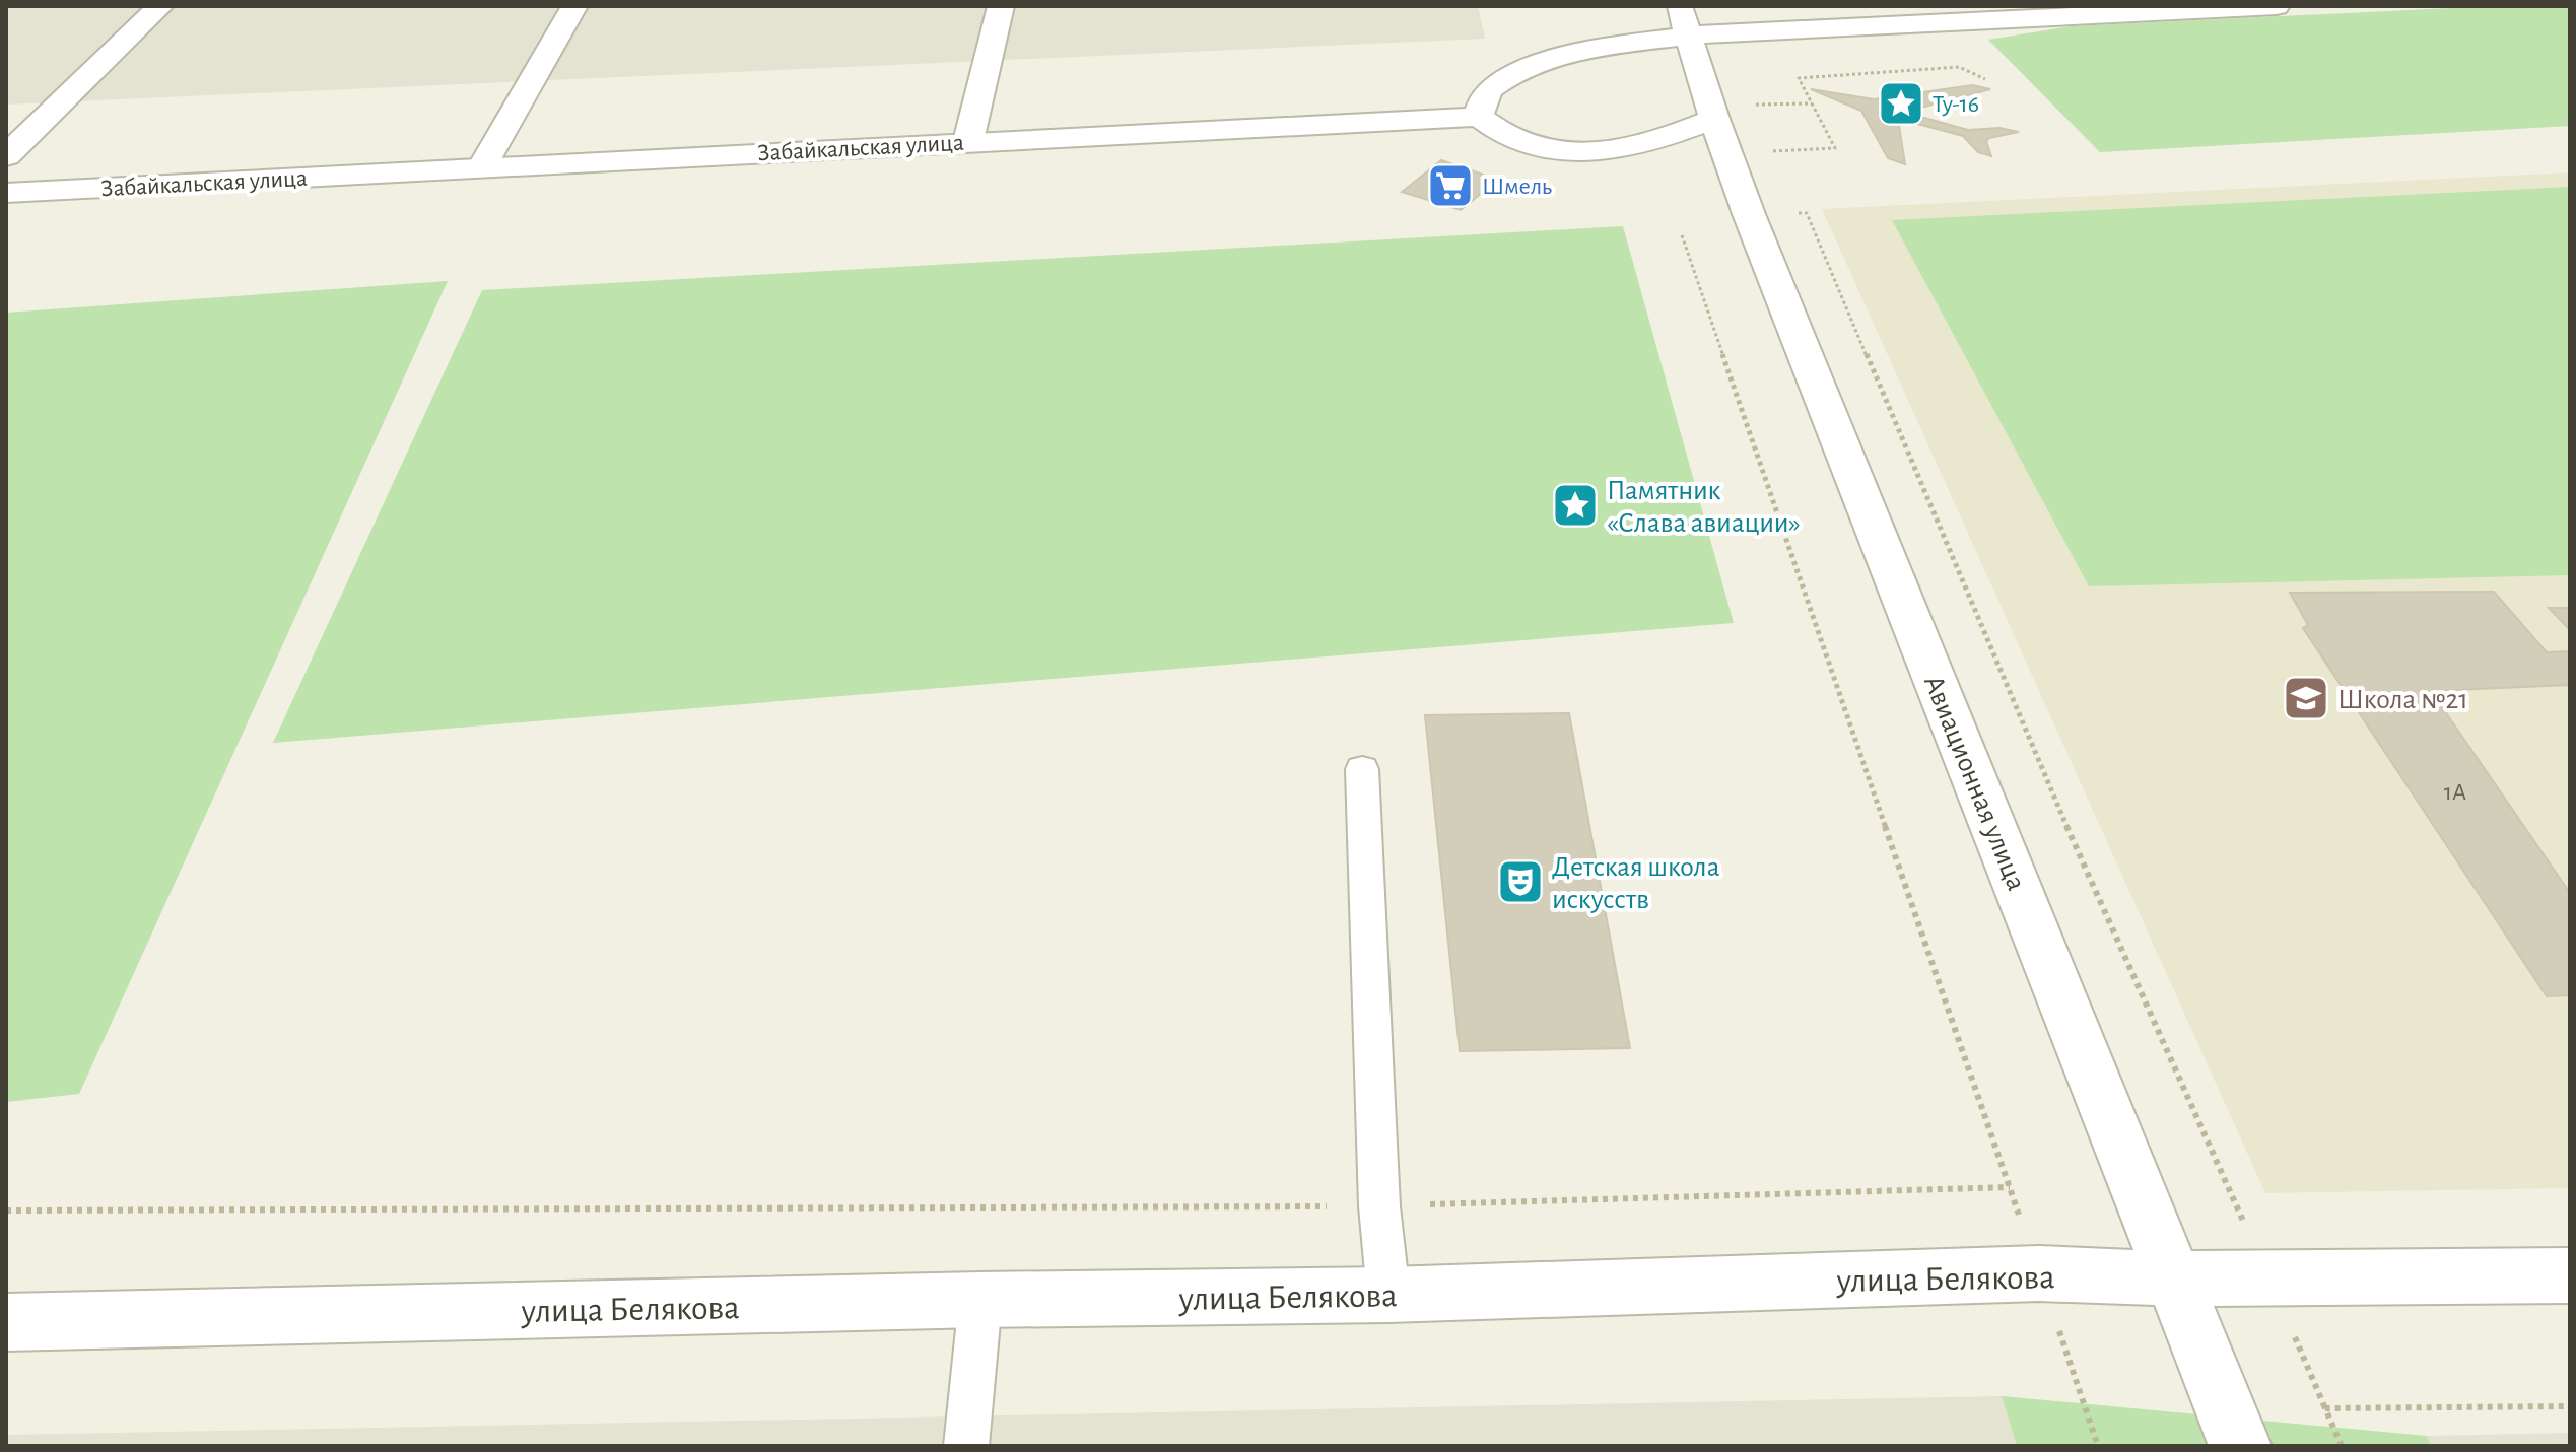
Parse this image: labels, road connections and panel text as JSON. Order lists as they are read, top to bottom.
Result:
{
  "streets": {
    "street": ["Забайкальская улица", "Авиационная улица", "улица Белякова"]
  },
  "crossings": [
    ["Авиационная улица", "улица Белякова"]
  ],
  "places": {
    "place": ["Ту-16", "Памятник «Слава авиации»"],
    "supermarket": ["Шмель"],
    "school or university": ["Школа №21"],
    "theatre": ["Детская школа искусств"]
  },
  "house_numbers": ["1А"]
}
